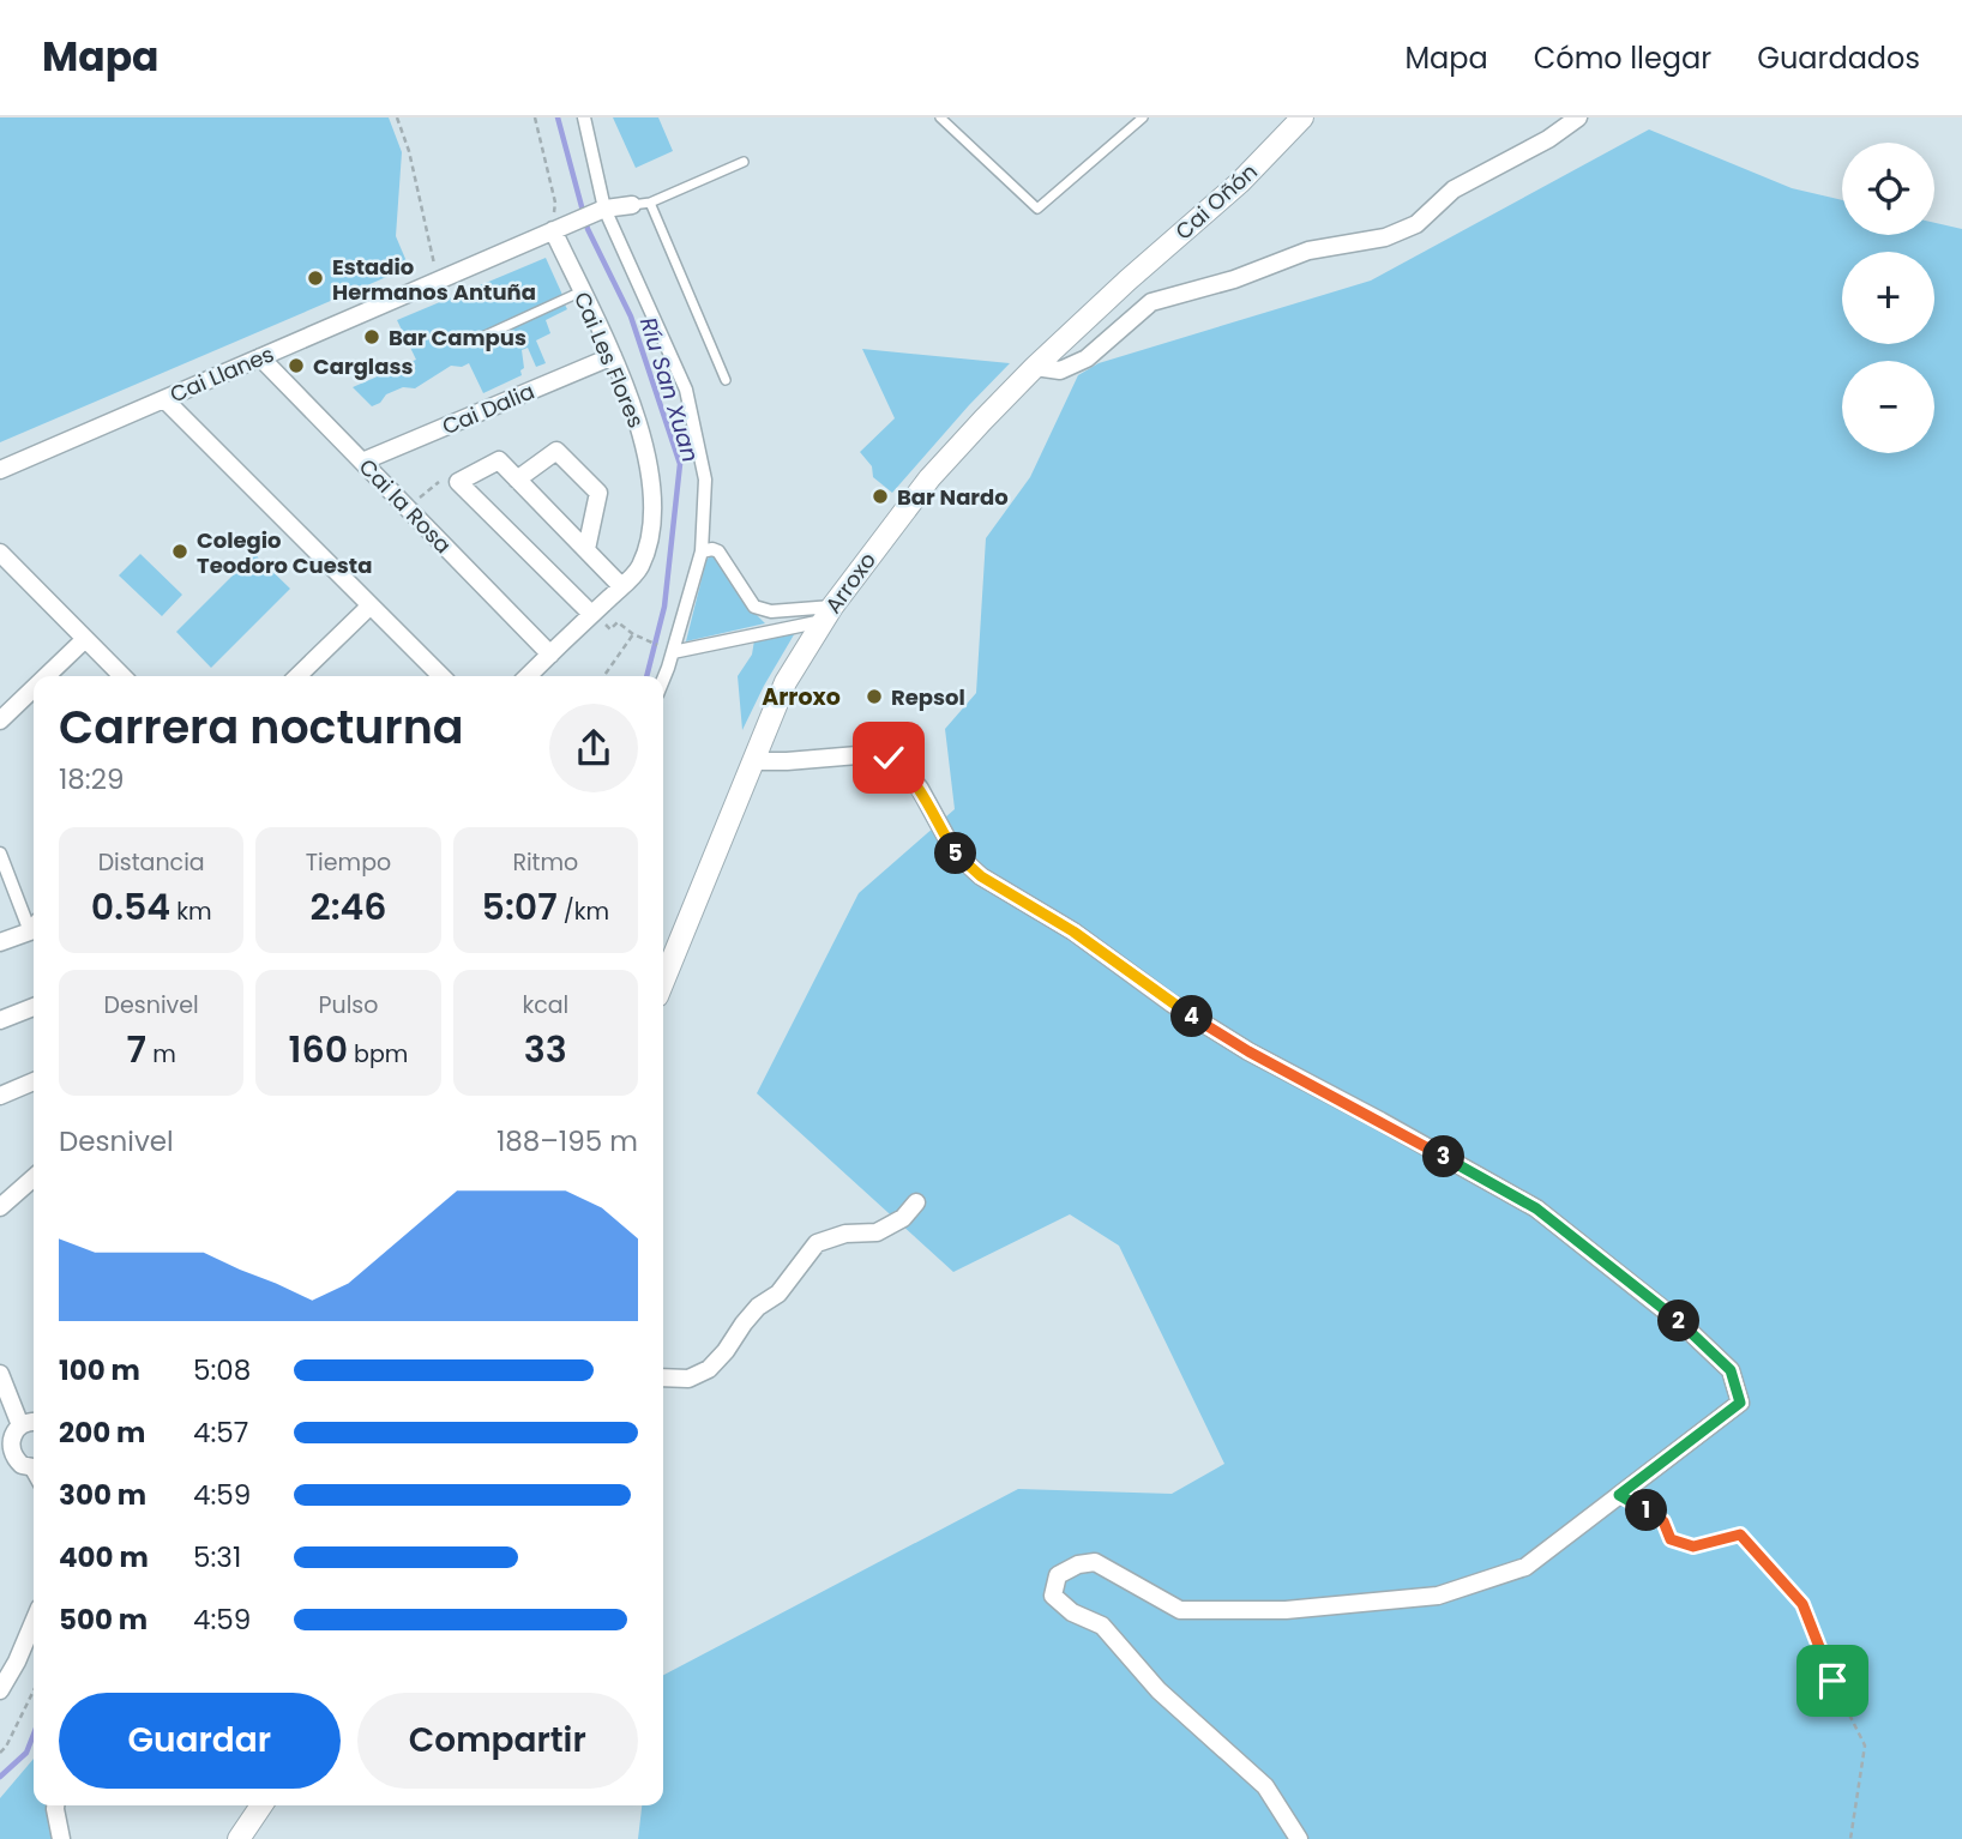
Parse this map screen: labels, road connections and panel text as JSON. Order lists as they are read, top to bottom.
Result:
{
  "streets": {
    "street": [
      "Cai Oñón",
      "Cai Les Flores",
      "Cai Llanes",
      "Cai Dalia",
      "Cai la Rosa",
      "Arroxo"
    ]
  },
  "crossings": [
    ["Cai Oñón", "Arroxo"],
    ["Cai Les Flores", "Cai Llanes"],
    ["Cai Les Flores", "Cai Dalia"],
    ["Cai Les Flores", "Cai la Rosa"],
    ["Cai Llanes", "Cai la Rosa"],
    ["Cai Dalia", "Cai la Rosa"]
  ],
  "districts": ["Arroxo"],
  "water": ["Ríu San Xuan"],
  "places": [
    "Estadio Hermanos Antuña",
    "Bar Campus",
    "Carglass",
    "Bar Nardo",
    "Colegio Teodoro Cuesta",
    "Repsol"
  ],
  "page": {
    "header": "Mapa",
    "nav": ["Mapa", "Cómo llegar", "Guardados"],
    "map_buttons": ["+", "−"],
    "heading": ["Carrera nocturna", "18:29"],
    "stats": [
      ["Distancia", "0.54 km"],
      ["Tiempo", "2:46"],
      ["Ritmo", "5:07 /km"],
      ["Desnivel", "7 m"],
      ["Pulso", "160 bpm"],
      ["kcal", "33"]
    ],
    "pins": [
      "5",
      "4",
      "3",
      "2",
      "1"
    ],
    "chart": ["Desnivel", "188–195 m"],
    "list": [
      {
        "name": "100 m",
        "note": "5:08"
      },
      {
        "name": "200 m",
        "note": "4:57"
      },
      {
        "name": "300 m",
        "note": "4:59"
      },
      {
        "name": "400 m",
        "note": "5:31"
      },
      {
        "name": "500 m",
        "note": "4:59"
      }
    ],
    "buttons": ["Guardar", "Compartir"]
  }
}
